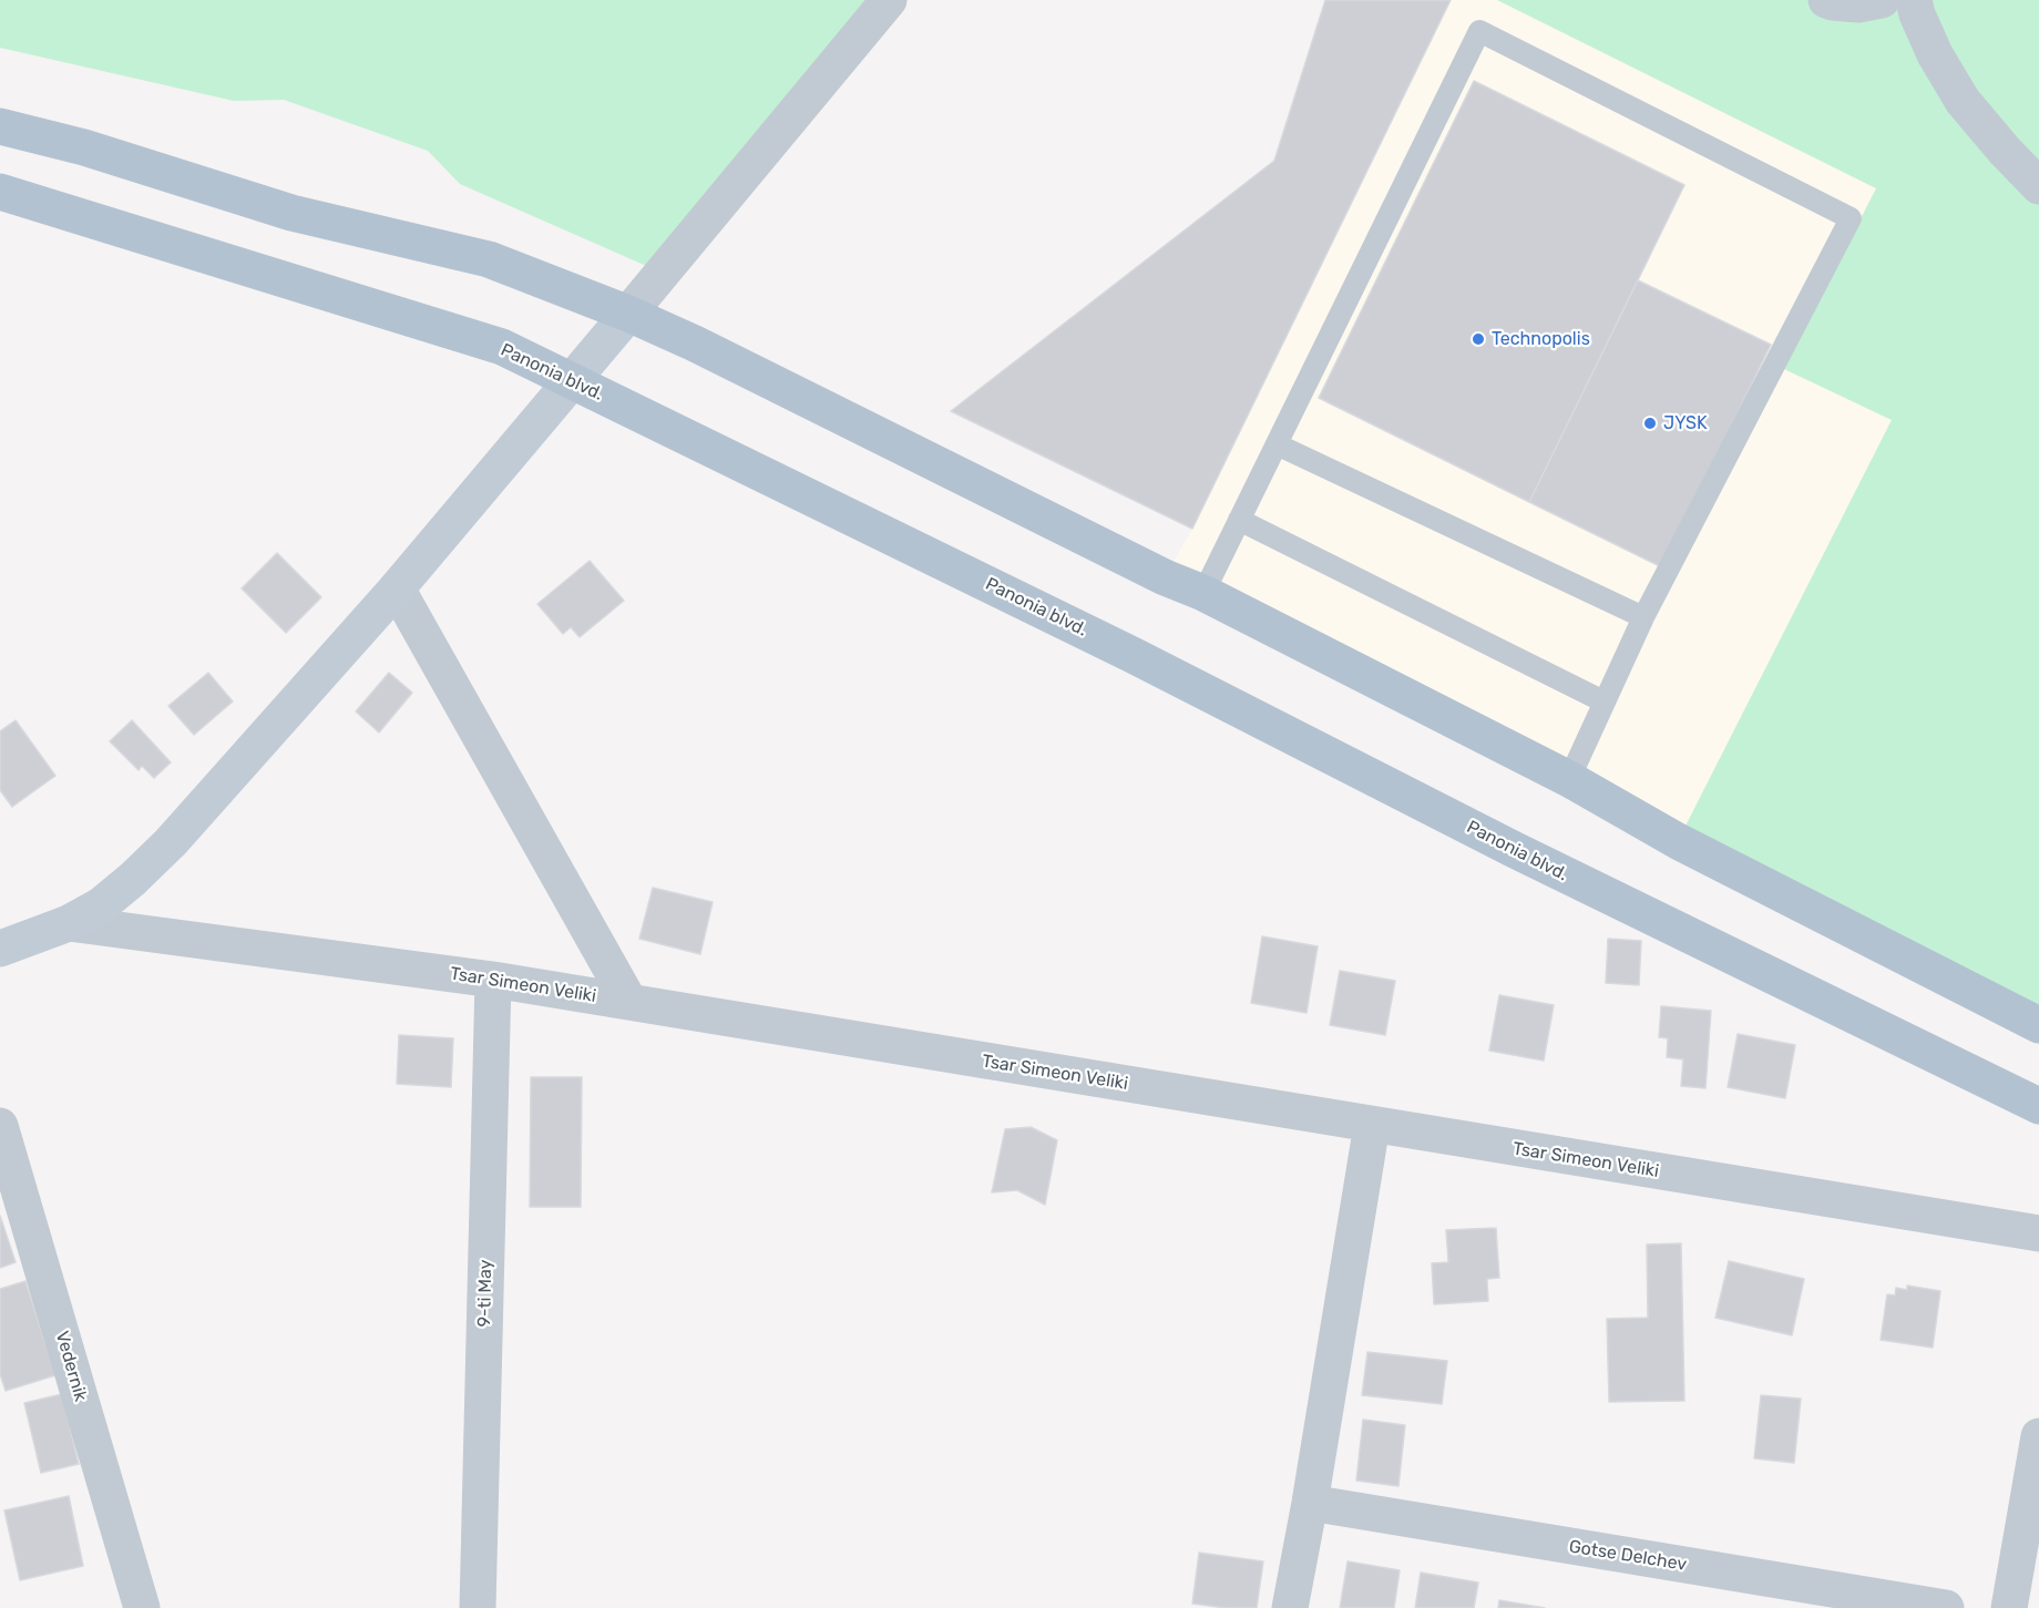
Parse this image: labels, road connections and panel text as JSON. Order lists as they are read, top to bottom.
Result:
{
  "streets": {
    "main road": ["Panonia blvd.", "Tsar Simeon Veliki"],
    "street": ["9-ti May", "Vedernik", "Gotse Delchev"]
  },
  "crossings": [
    ["Panonia blvd.", "Tsar Simeon Veliki"],
    ["Tsar Simeon Veliki", "9-ti May"]
  ],
  "places": ["Technopolis", "JYSK"]
}
